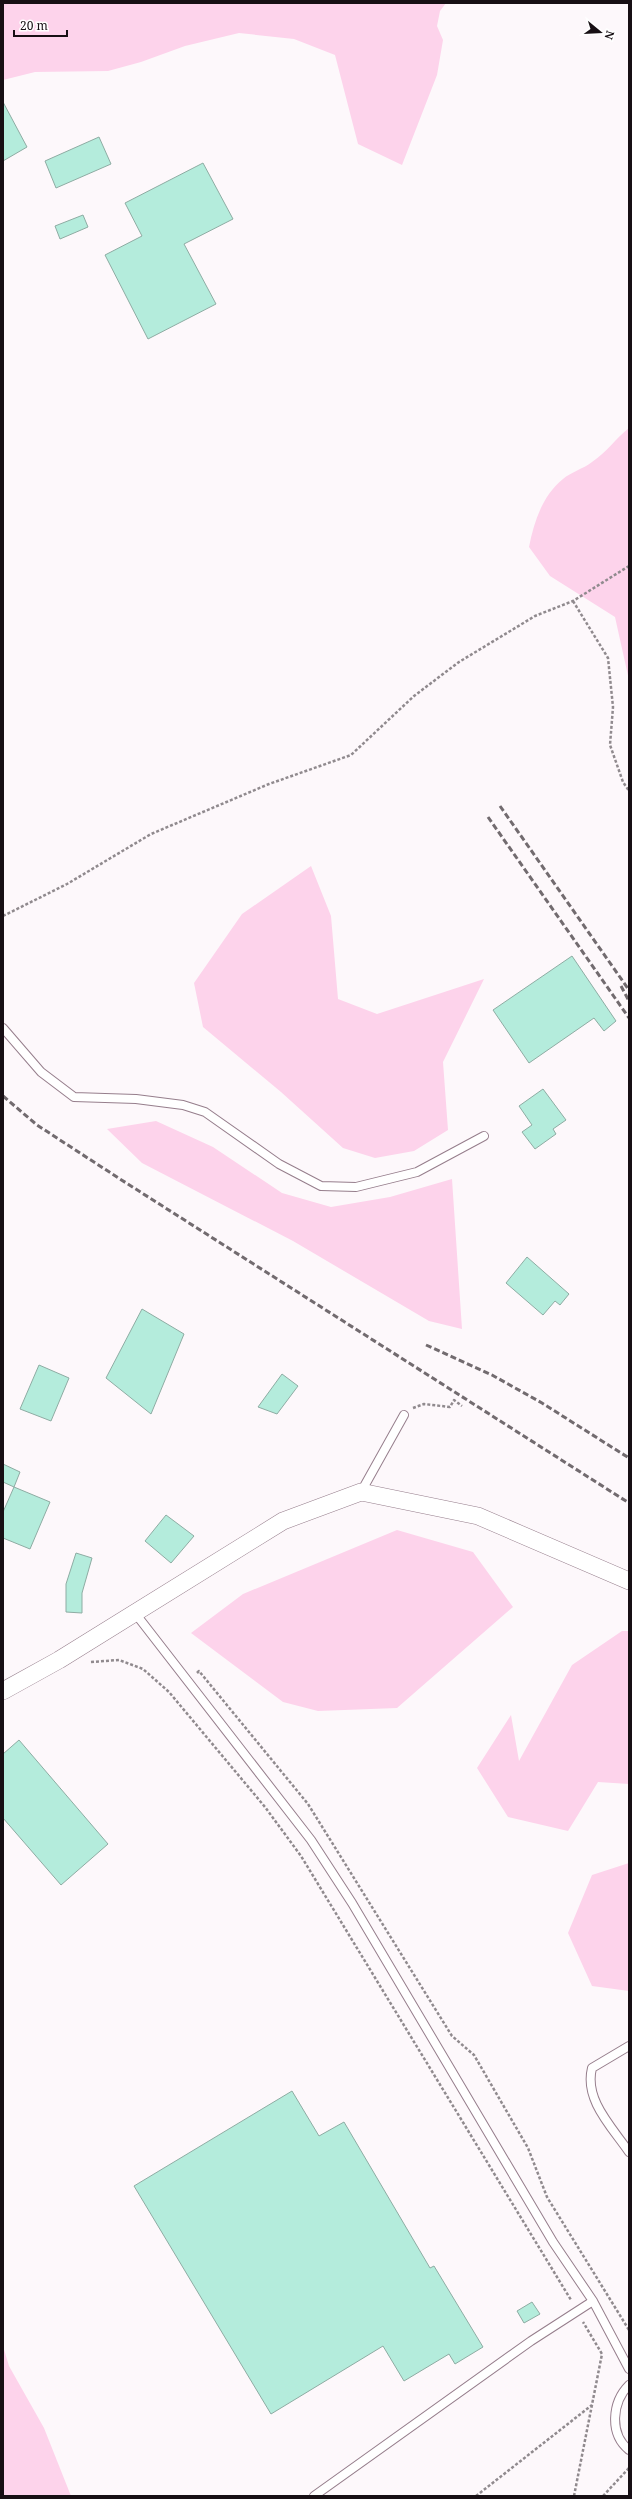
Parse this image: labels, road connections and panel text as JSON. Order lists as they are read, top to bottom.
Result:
{
  "scale_bar": "20 m",
  "north": "right"
}
